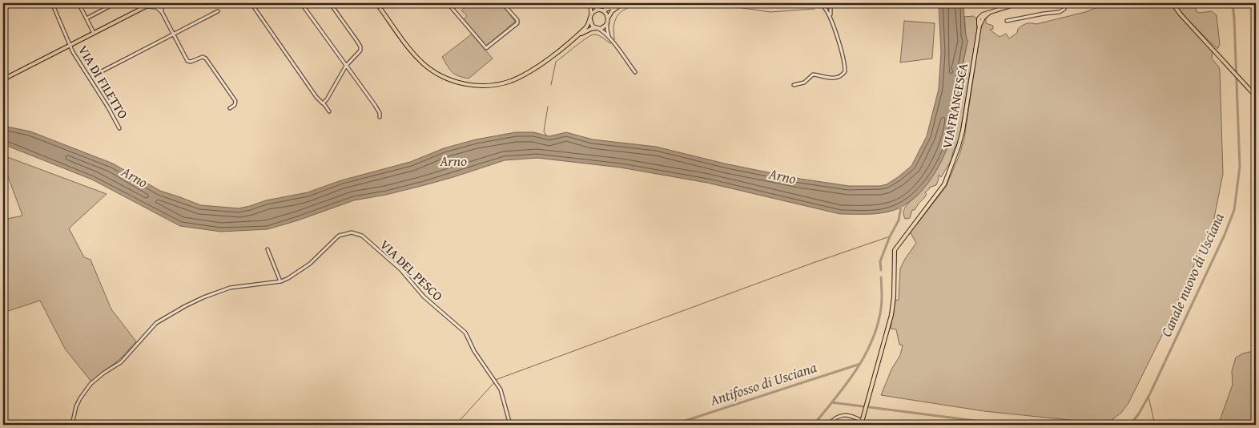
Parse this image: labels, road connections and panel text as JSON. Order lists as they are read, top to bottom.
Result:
{
  "streets": {
    "main road": ["VIA FRANCESCA"],
    "street": ["VIA DI FILETTO", "VIA DEL PESCO"]
  },
  "water": ["Arno", "Canale nuovo di Usciana", "Antifosso di Usciana"]
}
